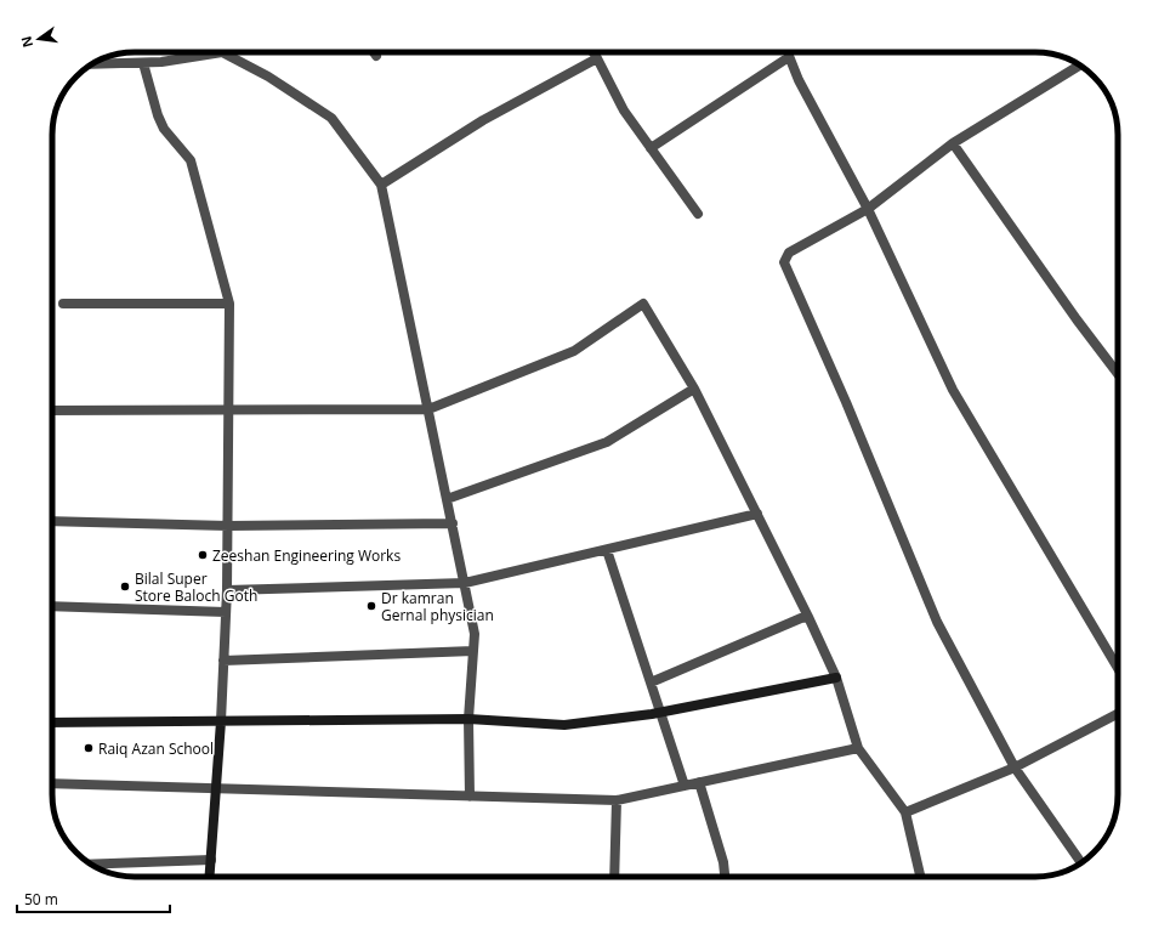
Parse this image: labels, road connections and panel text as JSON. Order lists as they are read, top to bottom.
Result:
{
  "places": [
    "Zeeshan Engineering Works",
    "Bilal Super Store Baloch Goth",
    "Dr kamran Gernal physician",
    "Raiq Azan School"
  ],
  "scale_bar": "50 m",
  "north": "left"
}
